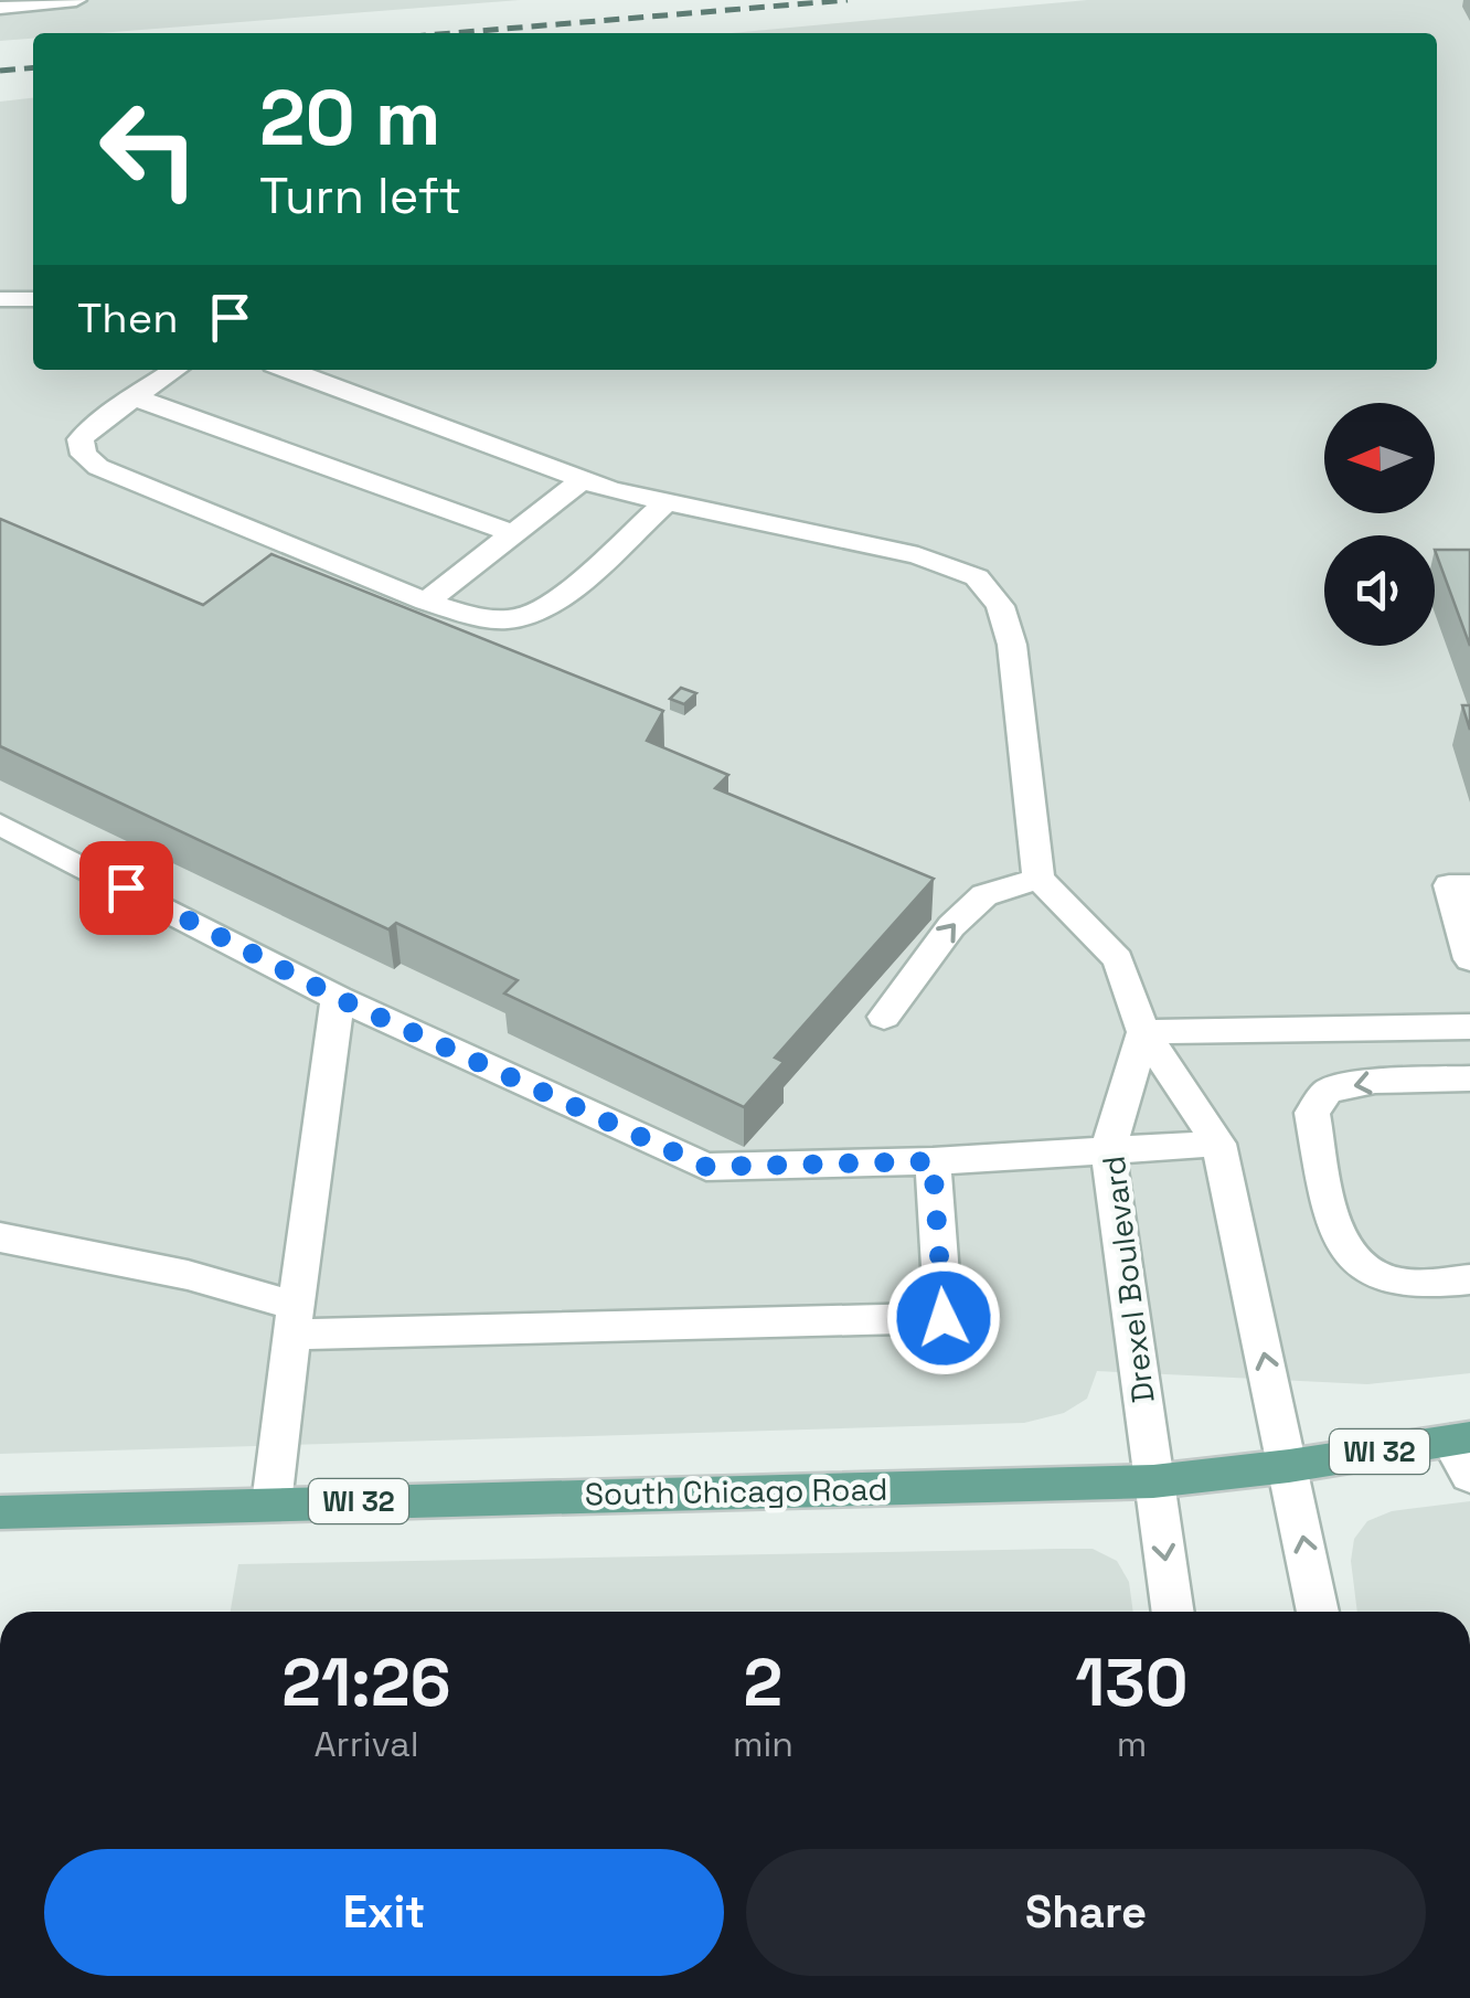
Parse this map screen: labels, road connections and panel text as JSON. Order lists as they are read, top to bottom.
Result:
{
  "streets": {
    "main road": ["WI 32", "South Chicago Road"],
    "street": ["Drexel Boulevard"]
  },
  "crossings": [
    ["Drexel Boulevard", "South Chicago Road"]
  ],
  "north": "left",
  "page": {
    "turn": ["20 m", "Turn left"],
    "then": "Then",
    "eta": [
      "21:26",
      "Arrival",
      "2",
      "min",
      "130",
      "m"
    ],
    "buttons": ["Exit", "Share"]
  }
}
